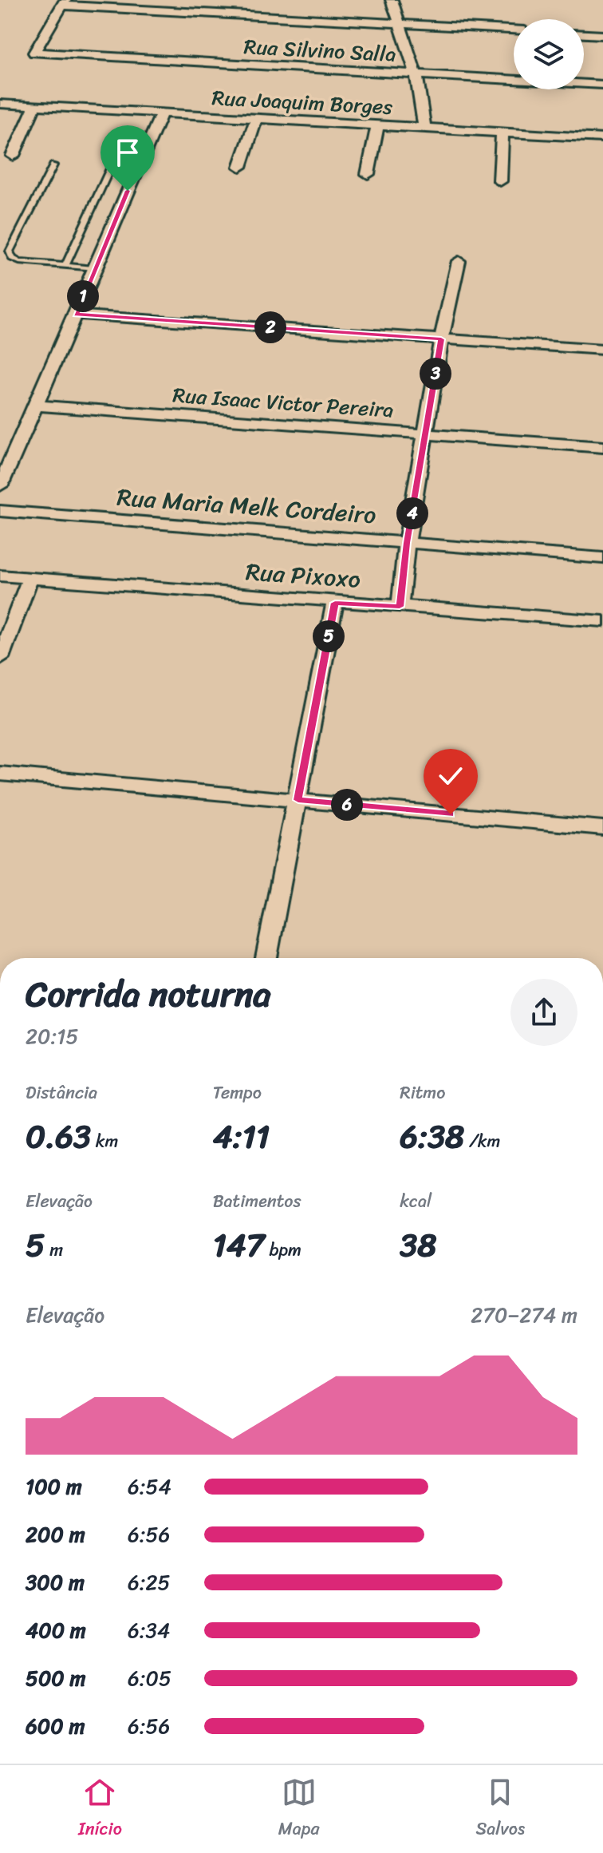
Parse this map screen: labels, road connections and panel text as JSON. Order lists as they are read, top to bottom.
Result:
{
  "streets": {
    "street": [
      "Rua Silvino Salla",
      "Rua Joaquim Borges",
      "Rua Isaac Victor Pereira",
      "Rua Maria Melk Cordeiro",
      "Rua Pixoxo"
    ]
  },
  "page": {
    "pins": [
      "1",
      "2",
      "3",
      "4",
      "5",
      "6"
    ],
    "heading": ["Corrida noturna", "20:15"],
    "stats": [
      ["Distância", "0.63 km"],
      ["Tempo", "4:11"],
      ["Ritmo", "6:38 /km"],
      ["Elevação", "5 m"],
      ["Batimentos", "147 bpm"],
      ["kcal", "38"]
    ],
    "chart": ["Elevação", "270–274 m"],
    "list": [
      {
        "name": "100 m",
        "note": "6:54"
      },
      {
        "name": "200 m",
        "note": "6:56"
      },
      {
        "name": "300 m",
        "note": "6:25"
      },
      {
        "name": "400 m",
        "note": "6:34"
      },
      {
        "name": "500 m",
        "note": "6:05"
      },
      {
        "name": "600 m",
        "note": "6:56"
      }
    ],
    "tabs": ["Início", "Mapa", "Salvos"]
  }
}
